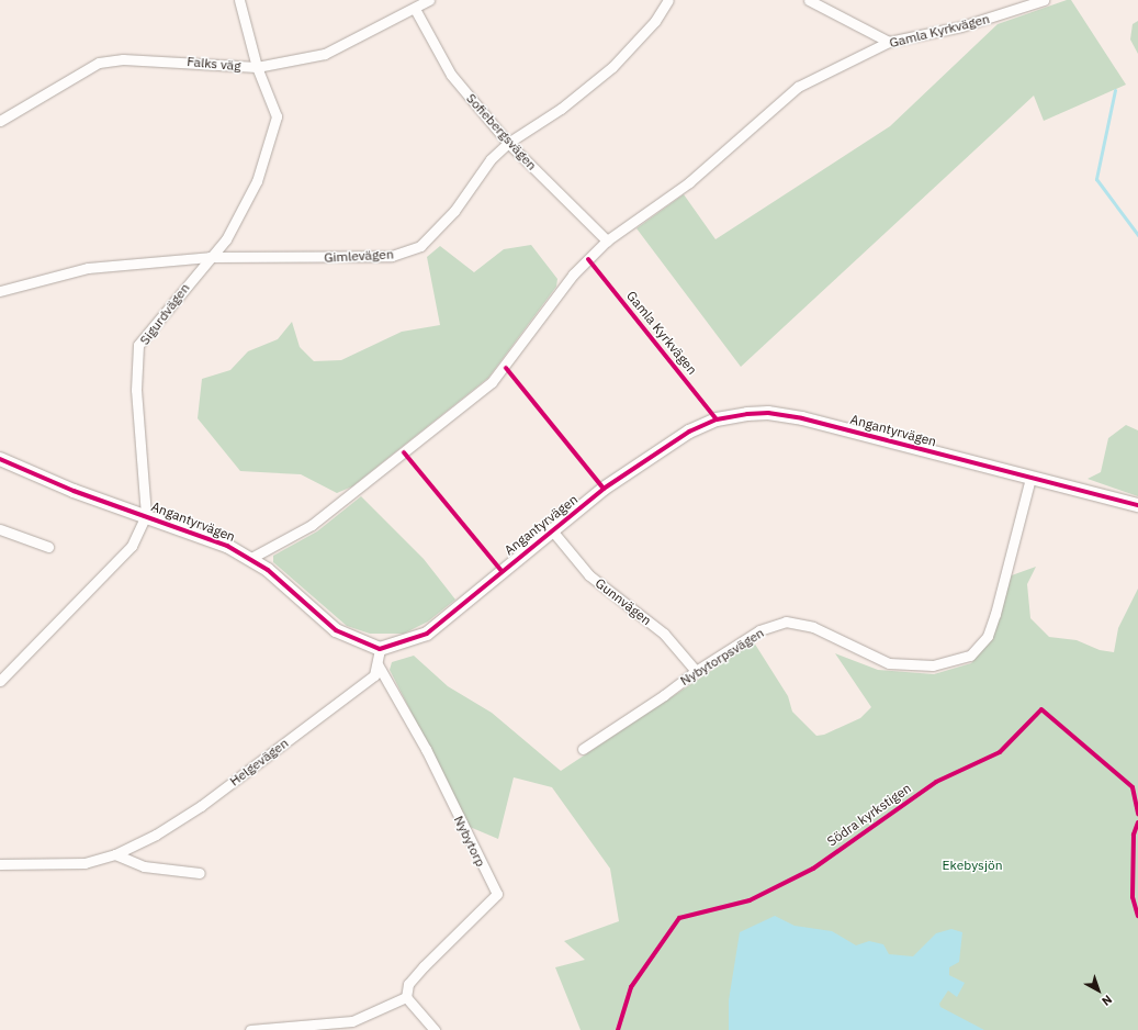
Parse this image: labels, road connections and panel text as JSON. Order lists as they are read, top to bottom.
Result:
{
  "streets": {
    "street": [
      "Gamla Kyrkvägen",
      "Falks väg",
      "Sofiebergsvägen",
      "Gimlevägen",
      "Sigurdvägen",
      "Angantyrvägen",
      "Gunnvägen",
      "Nybytorpsvägen",
      "Helgevägen",
      "Nybytorp"
    ],
    "cycle path": ["Södra kyrkstigen"]
  },
  "crossings": [
    ["Gamla Kyrkvägen", "Sofiebergsvägen"],
    ["Gamla Kyrkvägen", "Angantyrvägen"],
    ["Falks väg", "Sofiebergsvägen"],
    ["Falks väg", "Sigurdvägen"],
    ["Sofiebergsvägen", "Gimlevägen"],
    ["Gimlevägen", "Sigurdvägen"],
    ["Sigurdvägen", "Angantyrvägen"],
    ["Angantyrvägen", "Gunnvägen"],
    ["Angantyrvägen", "Nybytorpsvägen"],
    ["Angantyrvägen", "Helgevägen"],
    ["Gunnvägen", "Nybytorpsvägen"],
    ["Helgevägen", "Nybytorp"]
  ],
  "parks": ["Ekebysjön"],
  "north": "bottom right"
}
